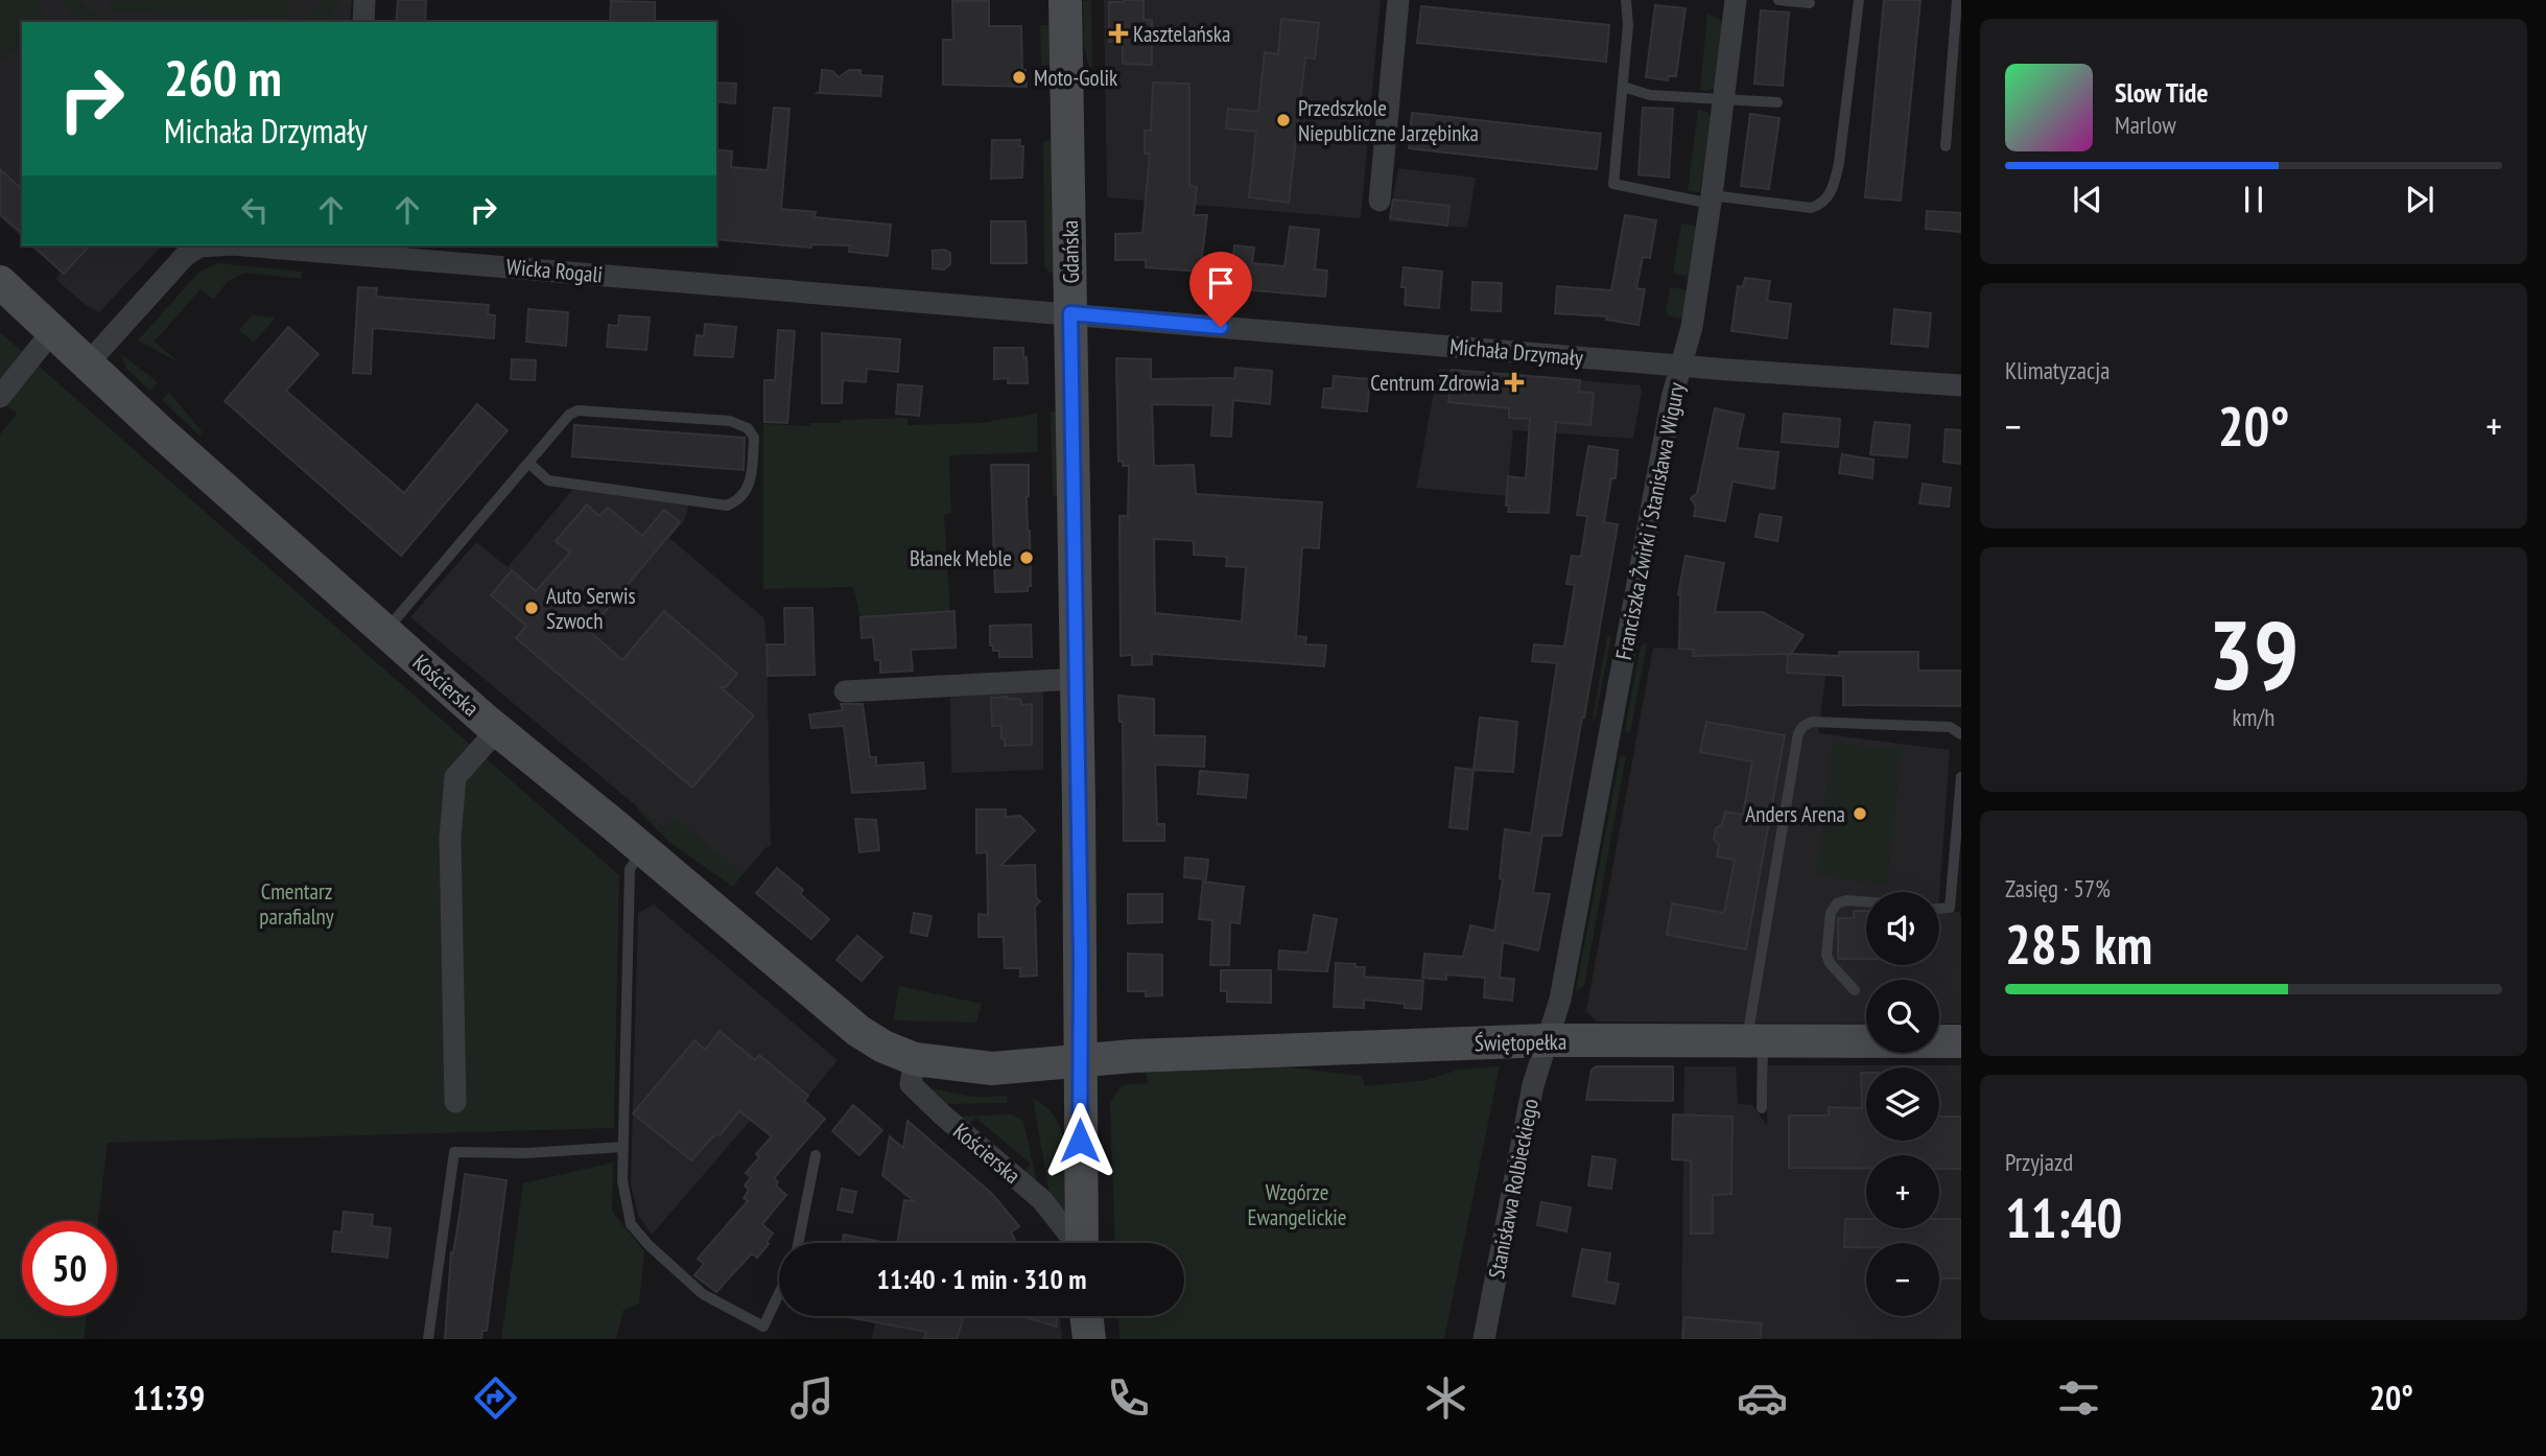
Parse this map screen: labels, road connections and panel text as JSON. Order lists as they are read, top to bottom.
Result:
{
  "streets": {
    "main road": ["Gdańska", "Kościerska", "Świętopełka"],
    "street": [
      "Wicka Rogali",
      "Michała Drzymały",
      "Franciszka Żwirki i Stanisława Wigury",
      "Stanisława Rolbieckiego"
    ]
  },
  "crossings": [
    ["Gdańska", "Wicka Rogali"],
    ["Gdańska", "Michała Drzymały"],
    ["Gdańska", "Kościerska"],
    ["Gdańska", "Świętopełka"],
    ["Wicka Rogali", "Michała Drzymały"],
    ["Wicka Rogali", "Kościerska"],
    ["Michała Drzymały", "Franciszka Żwirki i Stanisława Wigury"],
    ["Franciszka Żwirki i Stanisława Wigury", "Świętopełka"],
    ["Franciszka Żwirki i Stanisława Wigury", "Stanisława Rolbieckiego"],
    ["Kościerska", "Świętopełka"],
    ["Świętopełka", "Stanisława Rolbieckiego"]
  ],
  "parks": ["Cmentarz parafialny", "Wzgórze Ewangelickie"],
  "places": {
    "health": ["Kasztelańska", "Centrum Zdrowia"],
    "other": [
      "Moto-Golik",
      "Przedszkole Niepubliczne Jarzębinka",
      "Błanek Meble",
      "Auto Serwis Szwoch",
      "Anders Arena"
    ]
  },
  "page": {
    "turn": ["260 m", "Michała Drzymały"],
    "song": ["Slow Tide", "Marlow"],
    "tile": [
      "Klimatyzacja",
      ["39", "km/h"],
      ["Zasięg · 57%", "285 km"],
      ["Przyjazd", "11:40"]
    ],
    "heat": ["−", "20°", "+"],
    "map_buttons": ["+", "−"],
    "limit": "50",
    "trip": "11:40 · 1 min · 310 m",
    "tabs": ["11:39", "20°"]
  }
}
